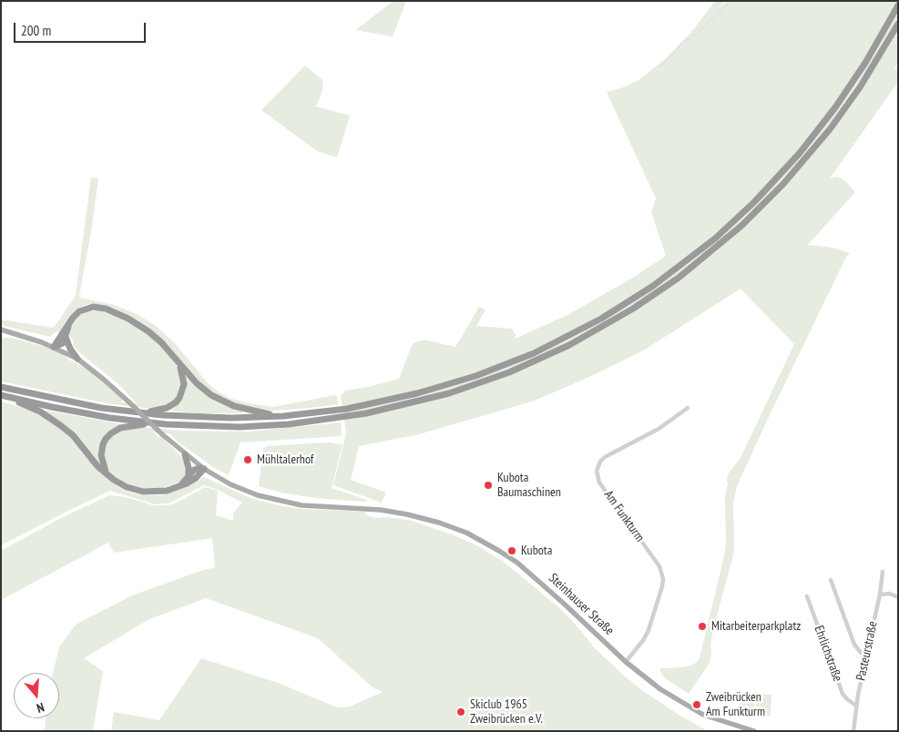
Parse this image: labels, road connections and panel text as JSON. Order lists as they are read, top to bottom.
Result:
{
  "streets": {
    "main road": ["Steinhauser Straße"],
    "street": ["Am Funkturm", "Pasteurstraße", "Ehrlichstraße"]
  },
  "crossings": [
    ["Am Funkturm", "Steinhauser Straße"],
    ["Pasteurstraße", "Ehrlichstraße"]
  ],
  "places": [
    "Mühltalerhof",
    "Kubota Baumaschinen",
    "Kubota",
    "Mitarbeiterparkplatz",
    "Zweibrücken Am Funkturm",
    "Skiclub 1965 Zweibrücken e.V."
  ],
  "scale_bar": "200 m",
  "north": "bottom"
}
